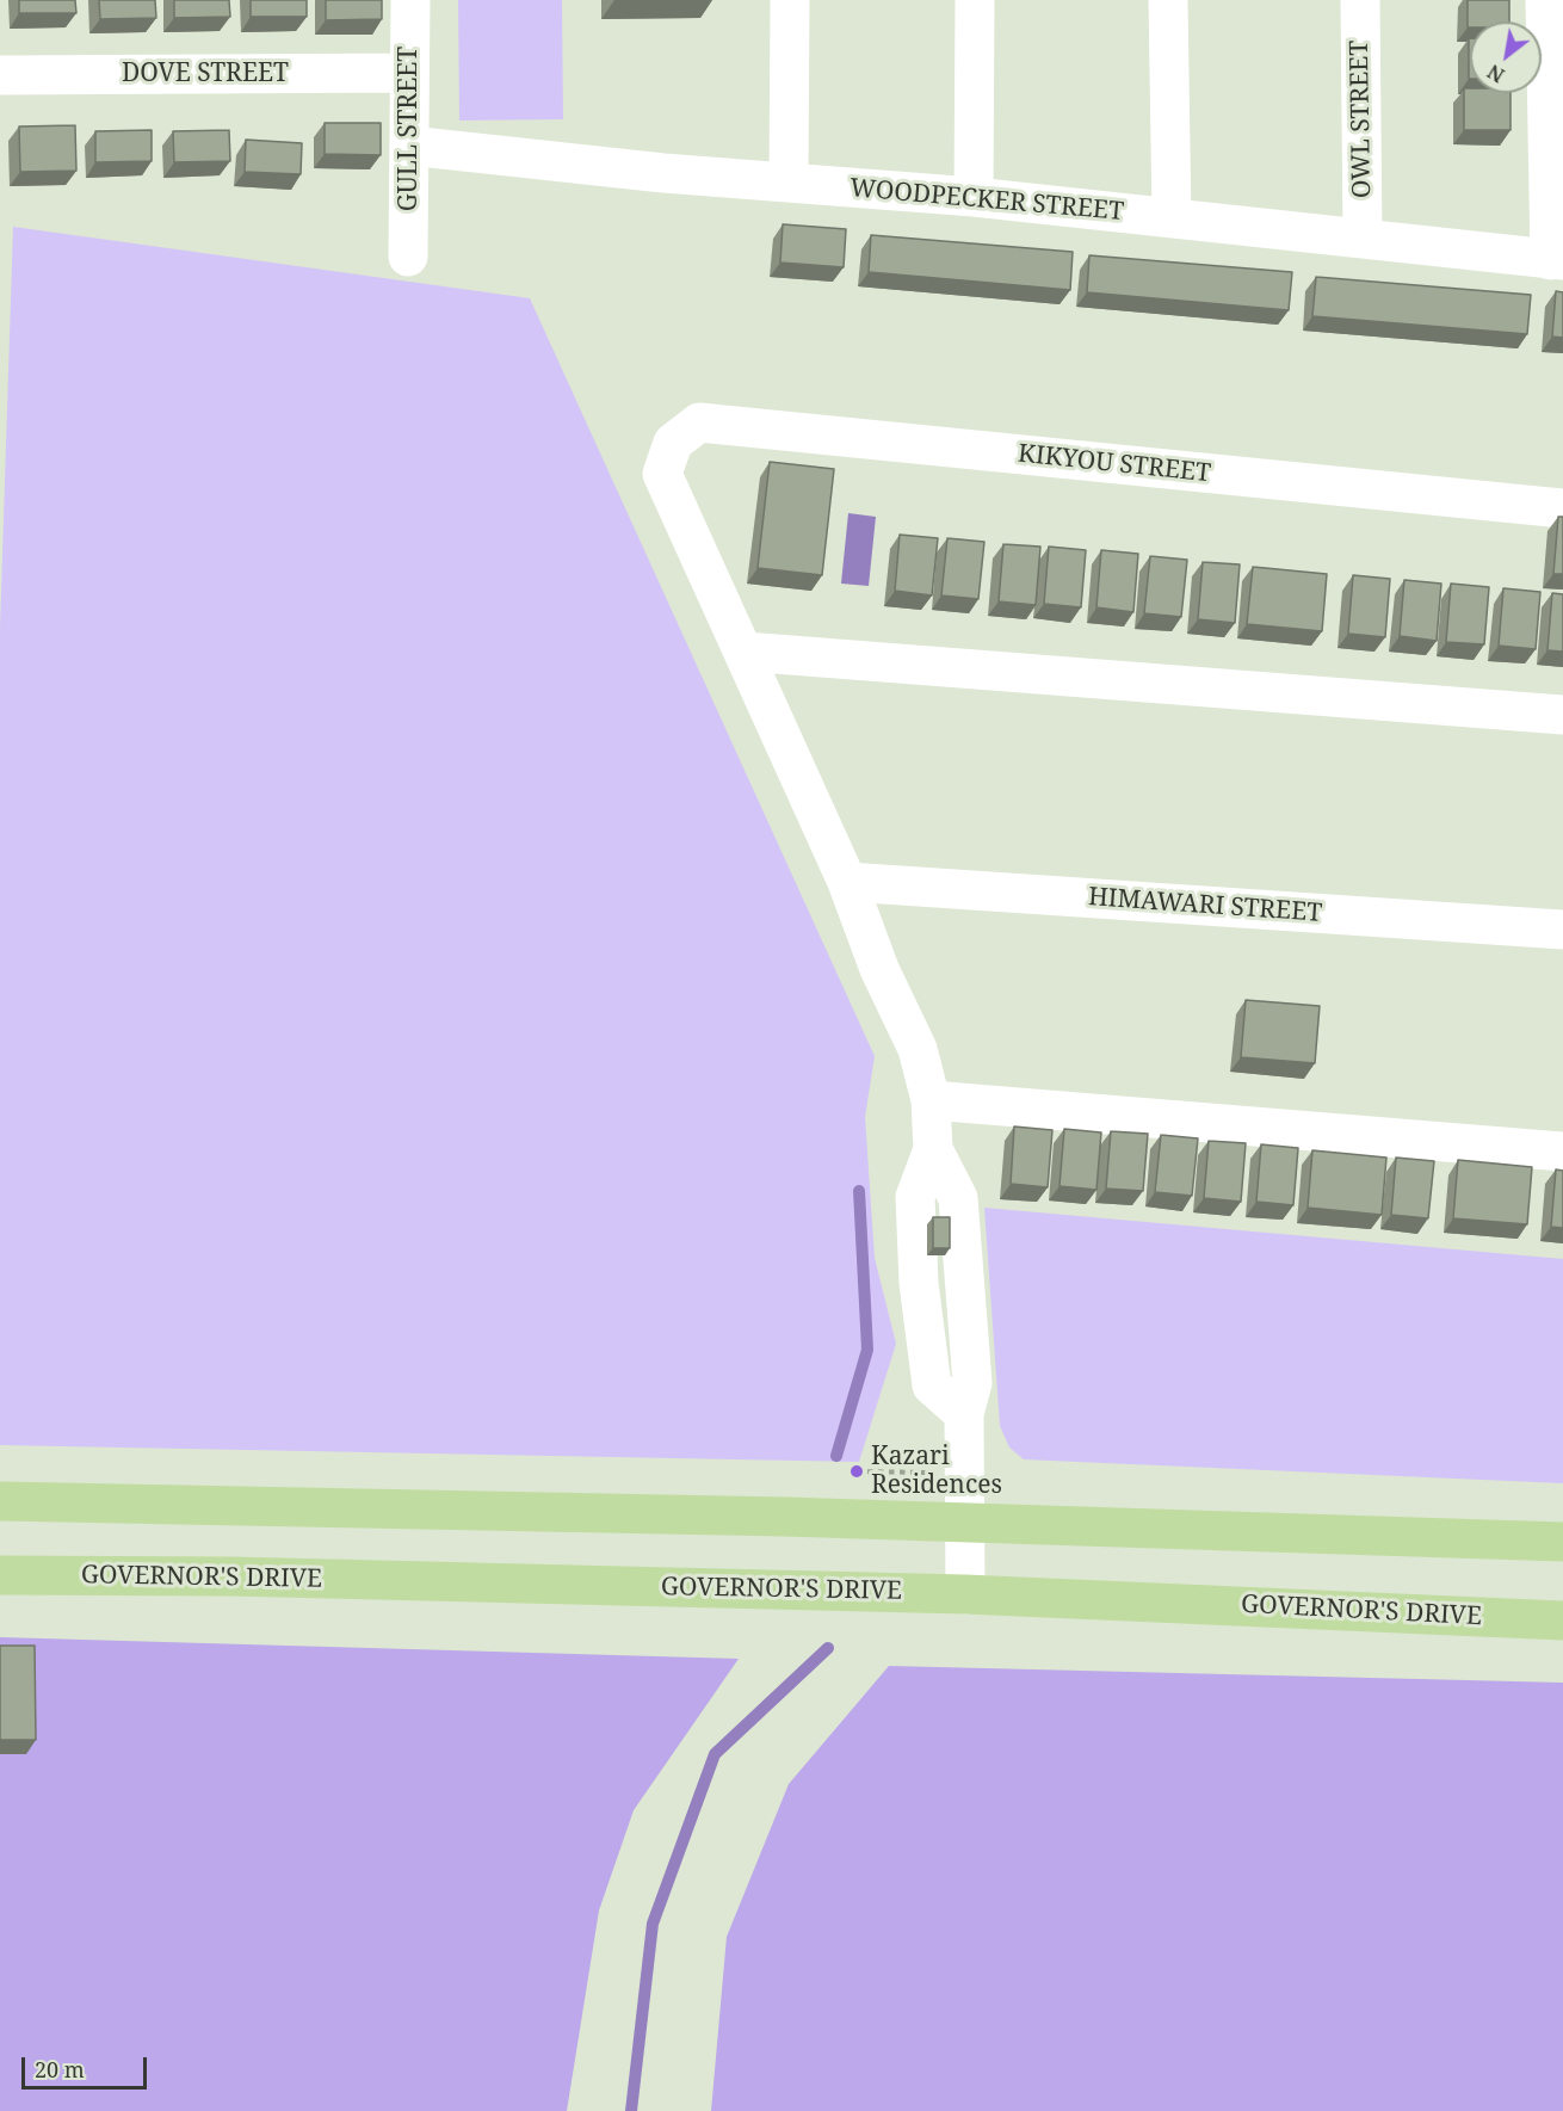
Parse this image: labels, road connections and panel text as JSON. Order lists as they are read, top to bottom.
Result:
{
  "streets": {
    "main road": ["GOVERNOR'S DRIVE"],
    "street": [
      "DOVE STREET",
      "OWL STREET",
      "GULL STREET",
      "WOODPECKER STREET",
      "KIKYOU STREET",
      "HIMAWARI STREET"
    ]
  },
  "crossings": [
    ["DOVE STREET", "GULL STREET"],
    ["OWL STREET", "WOODPECKER STREET"],
    ["GULL STREET", "WOODPECKER STREET"]
  ],
  "places": ["Kazari Residences"],
  "scale_bar": "20 m",
  "north": "bottom left"
}
